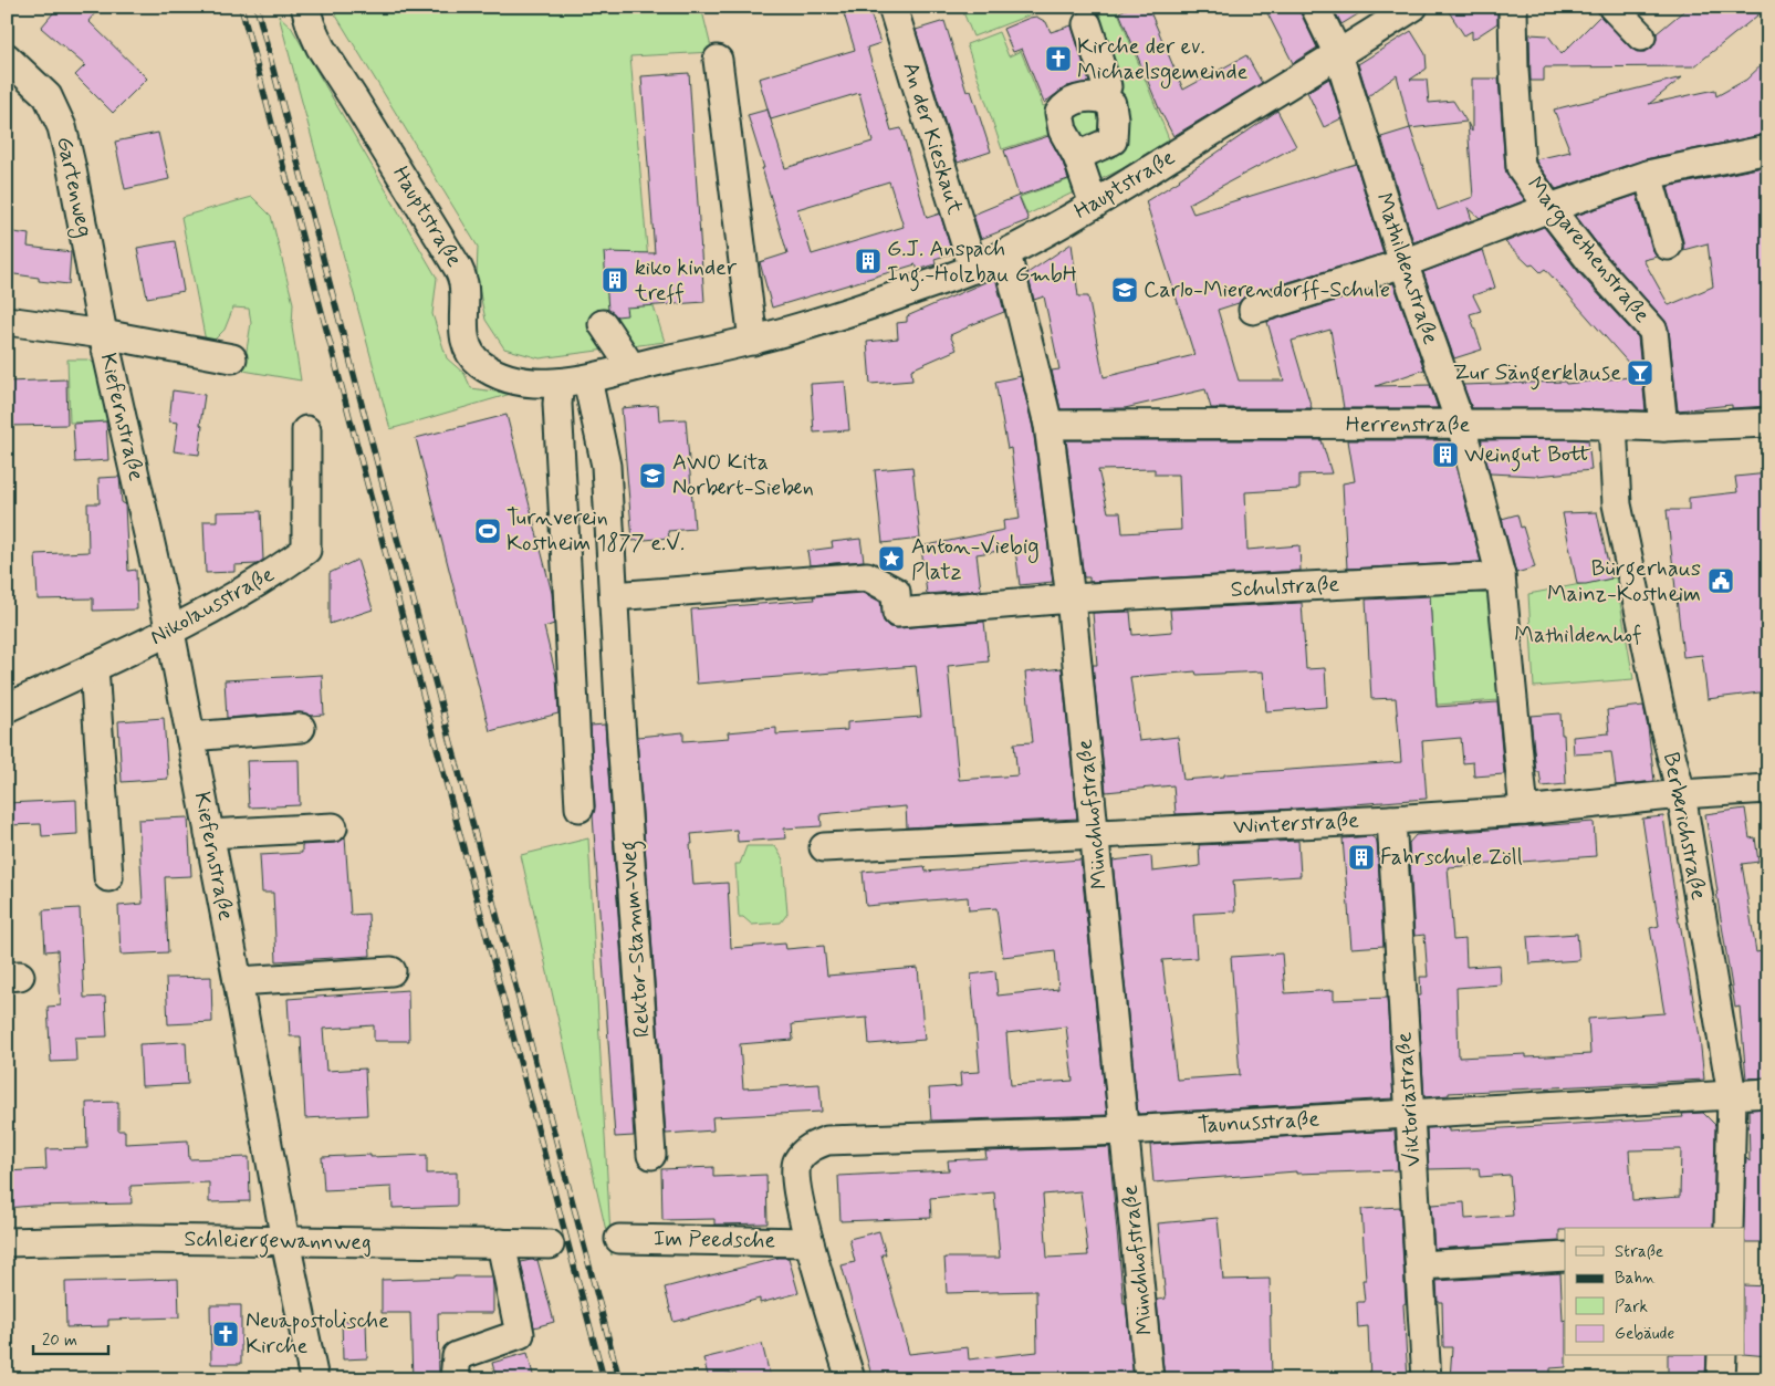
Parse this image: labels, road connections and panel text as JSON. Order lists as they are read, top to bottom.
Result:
{
  "streets": {
    "street": [
      "An der Kieskaut",
      "Hauptstraße",
      "Gartenweg",
      "Margarethenstraße",
      "Mathildenstraße",
      "Kiefernstraße",
      "Herrenstraße",
      "Schulstraße",
      "Nikolausstraße",
      "Münchhofstraße",
      "Winterstraße",
      "Berberichstraße",
      "Rektor-Stamm-Weg",
      "Viktoriastraße",
      "Taunusstraße",
      "Im Peedsche",
      "Schleiergewannweg"
    ]
  },
  "crossings": [
    ["An der Kieskaut", "Hauptstraße"],
    ["Hauptstraße", "Mathildenstraße"],
    ["Hauptstraße", "Münchhofstraße"],
    ["Gartenweg", "Kiefernstraße"],
    ["Margarethenstraße", "Herrenstraße"],
    ["Mathildenstraße", "Herrenstraße"],
    ["Mathildenstraße", "Schulstraße"],
    ["Mathildenstraße", "Winterstraße"],
    ["Kiefernstraße", "Nikolausstraße"],
    ["Kiefernstraße", "Schleiergewannweg"],
    ["Herrenstraße", "Münchhofstraße"],
    ["Herrenstraße", "Berberichstraße"],
    ["Schulstraße", "Münchhofstraße"],
    ["Schulstraße", "Rektor-Stamm-Weg"],
    ["Münchhofstraße", "Winterstraße"],
    ["Münchhofstraße", "Taunusstraße"],
    ["Winterstraße", "Berberichstraße"],
    ["Winterstraße", "Viktoriastraße"],
    ["Berberichstraße", "Taunusstraße"],
    ["Viktoriastraße", "Taunusstraße"],
    ["Taunusstraße", "Im Peedsche"]
  ],
  "parks": ["Mathildenhof"],
  "places": {
    "church": ["Kirche der ev. Michaelsgemeinde", "Neuapostolische Kirche"],
    "building": [
      "G.J. Anspach Ing.-Holzbau GmbH",
      "kiko kinder treff",
      "Weingut Bott",
      "Fahrschule Zöll"
    ],
    "school or university": ["Carlo-Mierendorff-Schule", "AWO Kita Norbert-Sieben"],
    "bar": ["Zur Sängerklause"],
    "sports": ["Turnverein Kostheim 1877 e.V."],
    "place": ["Anton-Viebig Platz"],
    "public building": ["Bürgerhaus Mainz-Kostheim"]
  },
  "legend": [
    "Straße",
    "Bahn",
    "Park",
    "Gebäude"
  ],
  "scale_bar": "20 m"
}
